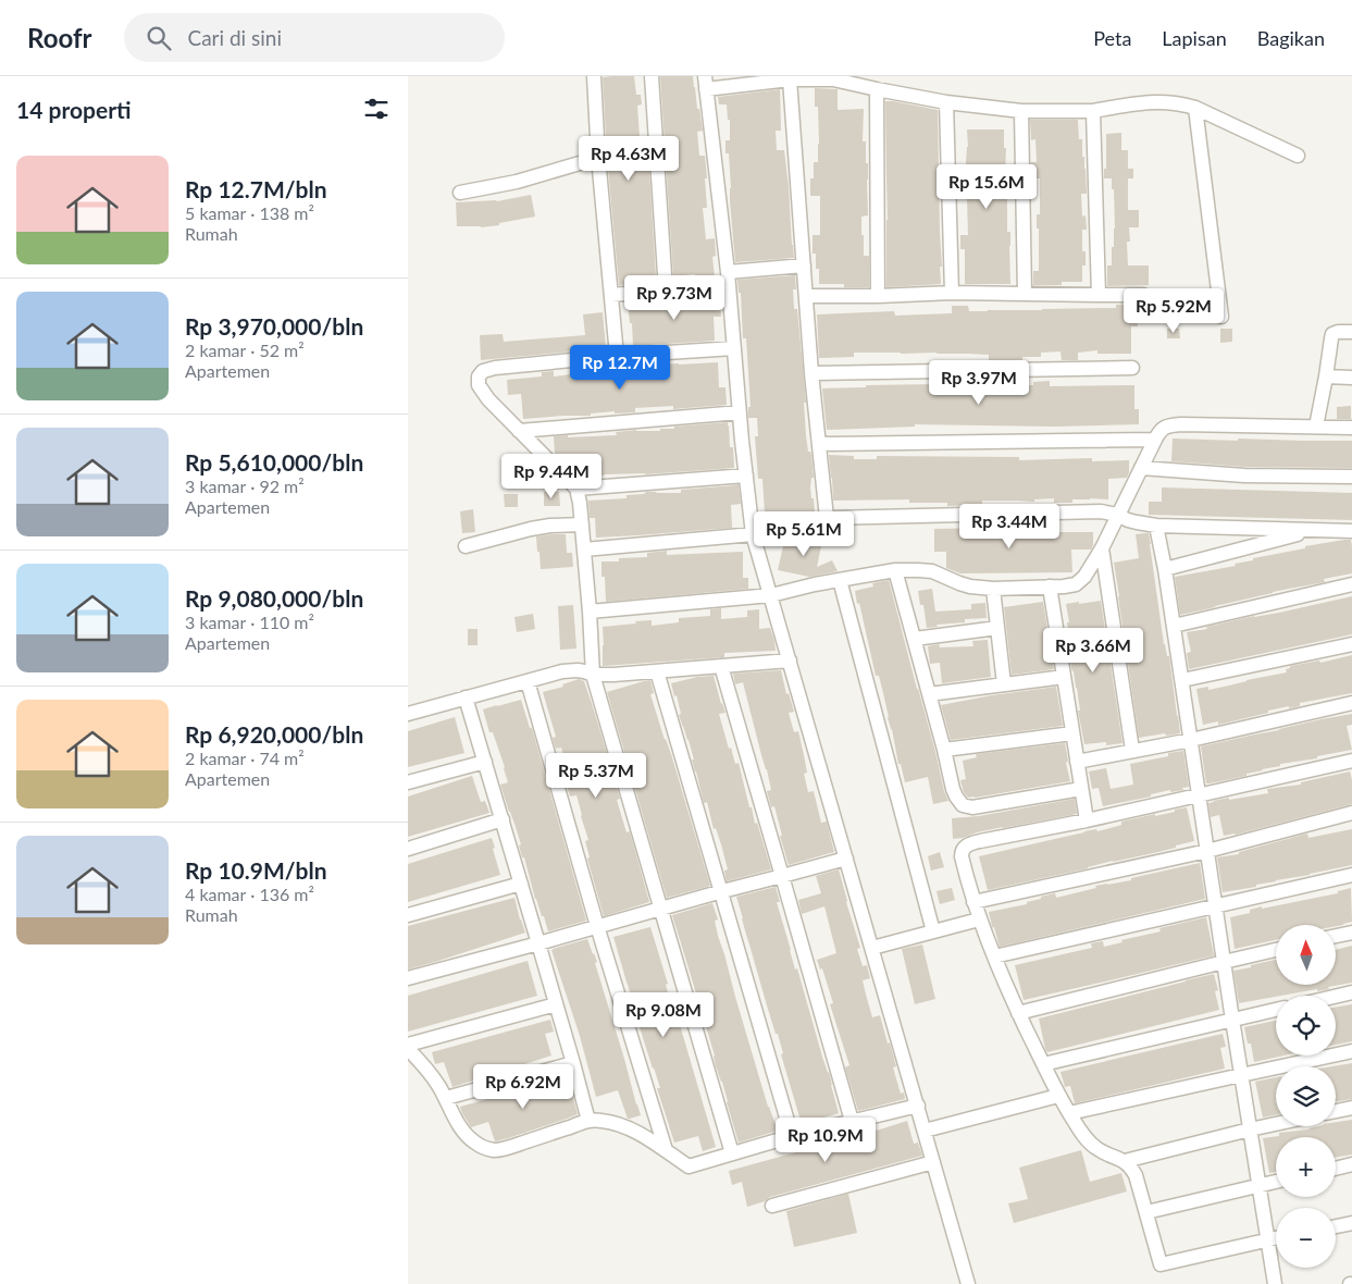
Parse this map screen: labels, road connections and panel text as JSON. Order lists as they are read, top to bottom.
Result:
{
  "north": "top",
  "page": {
    "header": "Roofr",
    "search": "Cari di sini",
    "nav": ["Peta", "Lapisan", "Bagikan"],
    "heading": "14 properti",
    "price": [
      "Rp 4.63M",
      "Rp 15.6M",
      "Rp 9.73M",
      "Rp 5.92M",
      "Rp 12.7M",
      "Rp 3.97M",
      "Rp 9.44M",
      "Rp 3.44M",
      "Rp 5.61M",
      "Rp 3.66M",
      "Rp 5.37M",
      "Rp 9.08M",
      "Rp 6.92M",
      "Rp 10.9M"
    ],
    "list": [
      {
        "name": "Rp 12.7M/bln",
        "note": "5 kamar · 138 m² · Rumah"
      },
      {
        "name": "Rp 3,970,000/bln",
        "note": "2 kamar · 52 m² · Apartemen"
      },
      {
        "name": "Rp 5,610,000/bln",
        "note": "3 kamar · 92 m² · Apartemen"
      },
      {
        "name": "Rp 9,080,000/bln",
        "note": "3 kamar · 110 m² · Apartemen"
      },
      {
        "name": "Rp 6,920,000/bln",
        "note": "2 kamar · 74 m² · Apartemen"
      },
      {
        "name": "Rp 10.9M/bln",
        "note": "4 kamar · 136 m² · Rumah"
      }
    ],
    "map_buttons": ["+", "−"]
  }
}
